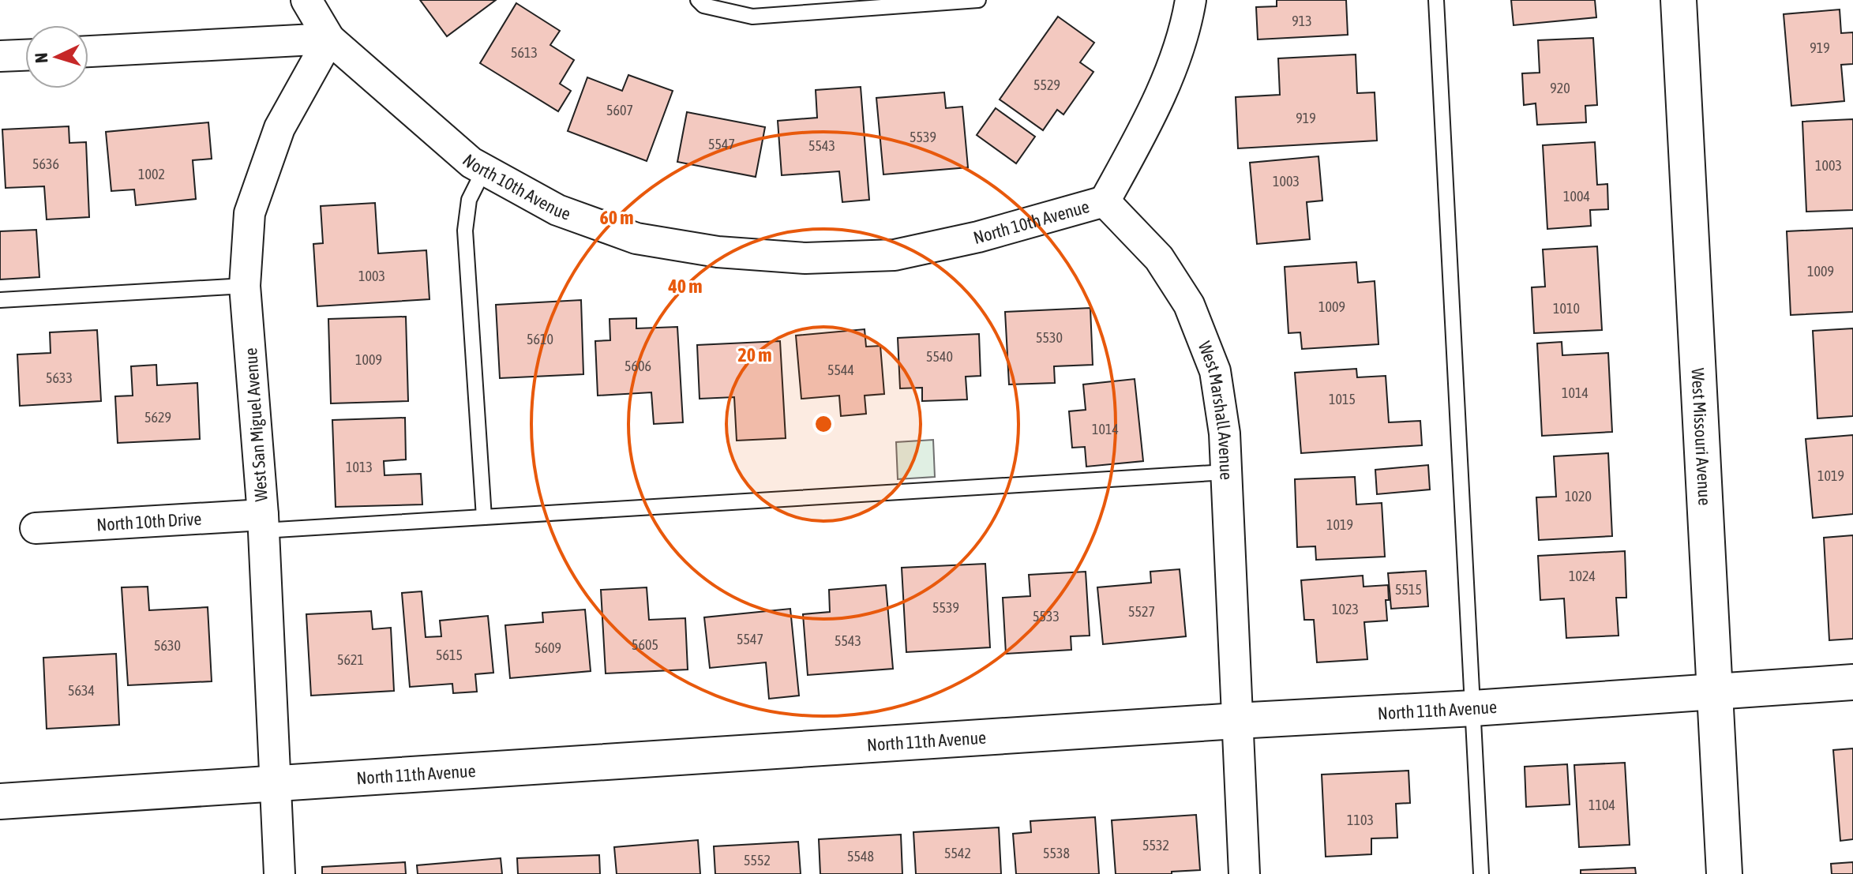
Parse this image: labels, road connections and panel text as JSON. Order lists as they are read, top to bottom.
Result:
{
  "streets": {
    "street": [
      "North 10th Avenue",
      "West Marshall Avenue",
      "West San Miguel Avenue",
      "West Missouri Avenue",
      "North 10th Drive",
      "North 11th Avenue"
    ]
  },
  "crossings": [
    ["North 10th Avenue", "West Marshall Avenue"],
    ["North 10th Avenue", "West San Miguel Avenue"],
    ["West Marshall Avenue", "North 11th Avenue"],
    ["West San Miguel Avenue", "North 10th Drive"],
    ["West San Miguel Avenue", "North 11th Avenue"],
    ["West Missouri Avenue", "North 11th Avenue"]
  ],
  "house_numbers": [
    "913",
    "919",
    "5613",
    "5529",
    "920",
    "5607",
    "919",
    "5539",
    "5547",
    "5543",
    "5636",
    "1003",
    "1002",
    "1003",
    "1004",
    "1009",
    "1003",
    "1009",
    "1010",
    "5530",
    "5610",
    "5540",
    "1009",
    "5606",
    "5544",
    "5633",
    "1014",
    "1015",
    "5629",
    "1014",
    "1013",
    "1019",
    "1020",
    "1019",
    "1024",
    "5515",
    "5539",
    "1023",
    "5527",
    "5533",
    "5547",
    "5543",
    "5605",
    "5630",
    "5609",
    "5615",
    "5621",
    "5634",
    "1104",
    "1103",
    "5532",
    "5542",
    "5538",
    "5548",
    "5552"
  ],
  "north": "left",
  "rings": ["60 m", "40 m", "20 m"]
}
